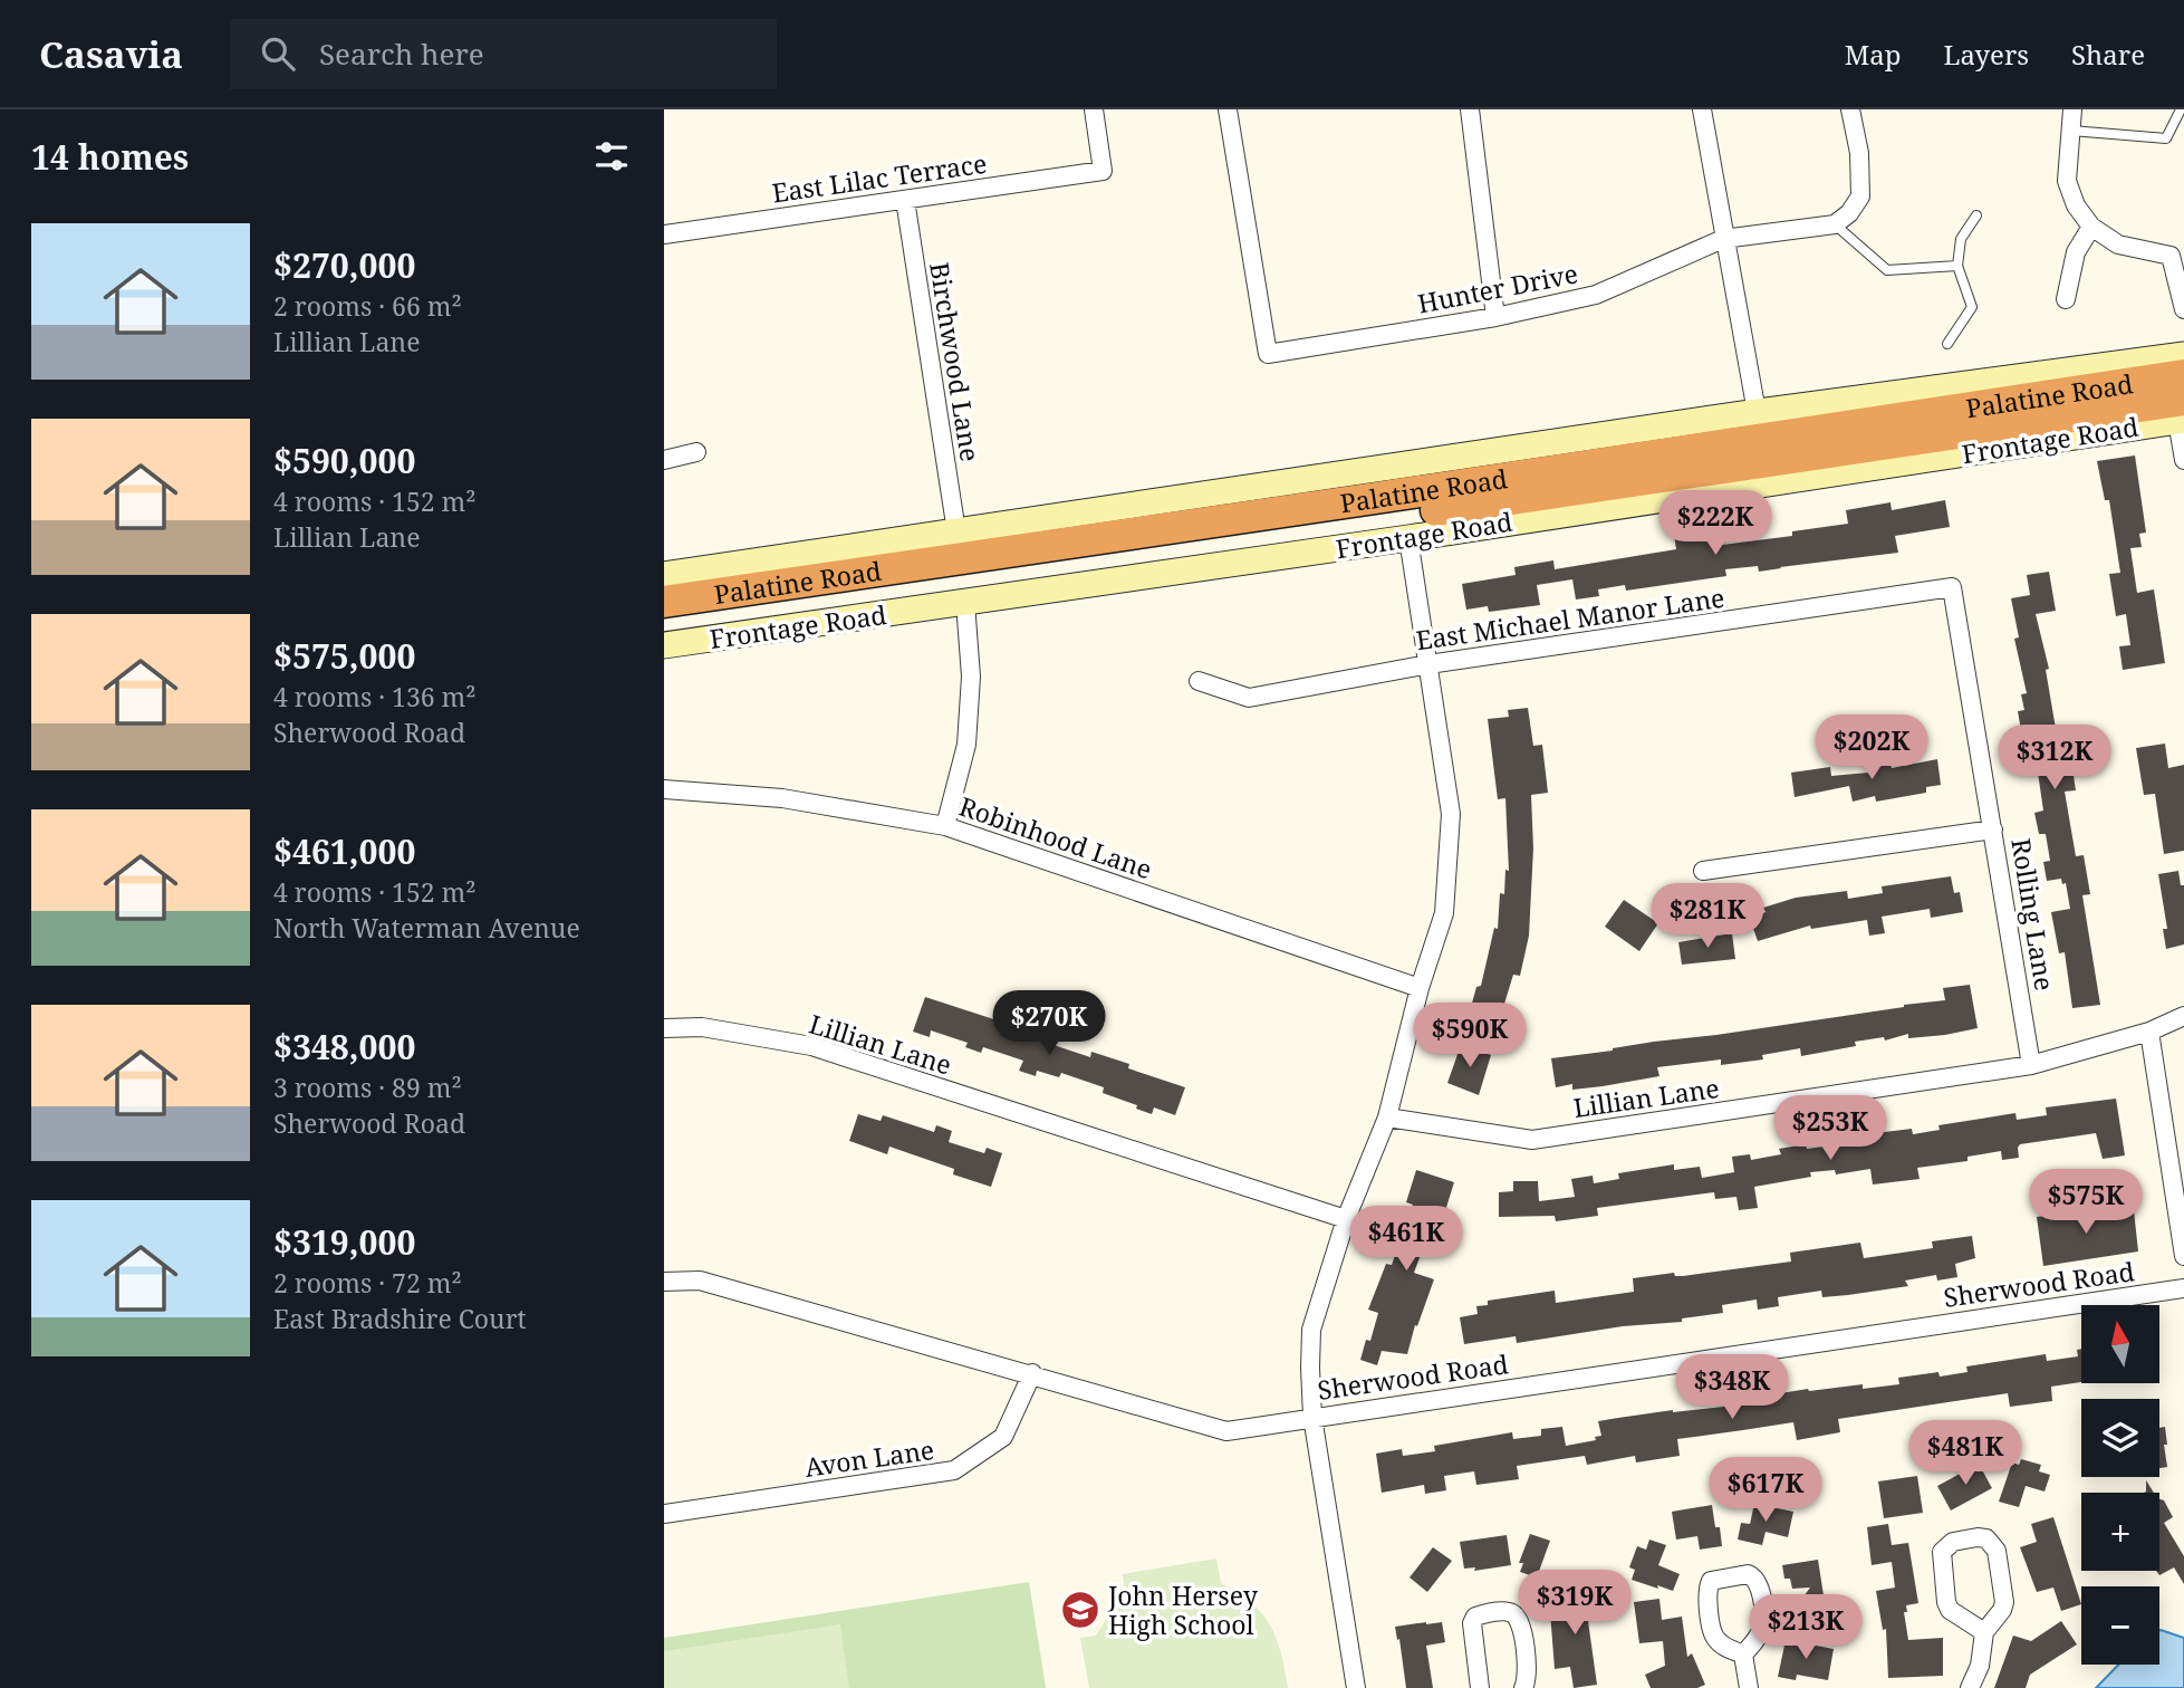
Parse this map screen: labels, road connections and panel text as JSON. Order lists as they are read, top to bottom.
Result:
{
  "streets": {
    "highway": ["Palatine Road"],
    "street": [
      "East Lilac Terrace",
      "Hunter Drive",
      "Birchwood Lane",
      "Frontage Road",
      "East Michael Manor Lane",
      "Robinhood Lane",
      "Rolling Lane",
      "Lillian Lane",
      "Sherwood Road",
      "Avon Lane"
    ]
  },
  "crossings": [
    ["East Lilac Terrace", "Birchwood Lane"],
    ["Palatine Road", "Frontage Road"],
    ["East Michael Manor Lane", "Rolling Lane"],
    ["Rolling Lane", "Lillian Lane"],
    ["Sherwood Road", "Avon Lane"]
  ],
  "places": {
    "school or university": ["John Hersey High School"]
  },
  "north": "top",
  "page": {
    "header": "Casavia",
    "search": "Search here",
    "nav": ["Map", "Layers", "Share"],
    "heading": "14 homes",
    "list": [
      {
        "name": "$270,000",
        "note": "2 rooms · 66 m² · Lillian Lane"
      },
      {
        "name": "$590,000",
        "note": "4 rooms · 152 m² · Lillian Lane"
      },
      {
        "name": "$575,000",
        "note": "4 rooms · 136 m² · Sherwood Road"
      },
      {
        "name": "$461,000",
        "note": "4 rooms · 152 m² · North Waterman Avenue"
      },
      {
        "name": "$348,000",
        "note": "3 rooms · 89 m² · Sherwood Road"
      },
      {
        "name": "$319,000",
        "note": "2 rooms · 72 m² · East Bradshire Court"
      }
    ],
    "price": [
      "$222K",
      "$202K",
      "$312K",
      "$281K",
      "$270K",
      "$590K",
      "$253K",
      "$575K",
      "$461K",
      "$348K",
      "$481K",
      "$617K",
      "$319K",
      "$213K"
    ],
    "map_buttons": ["+", "−"]
  }
}
